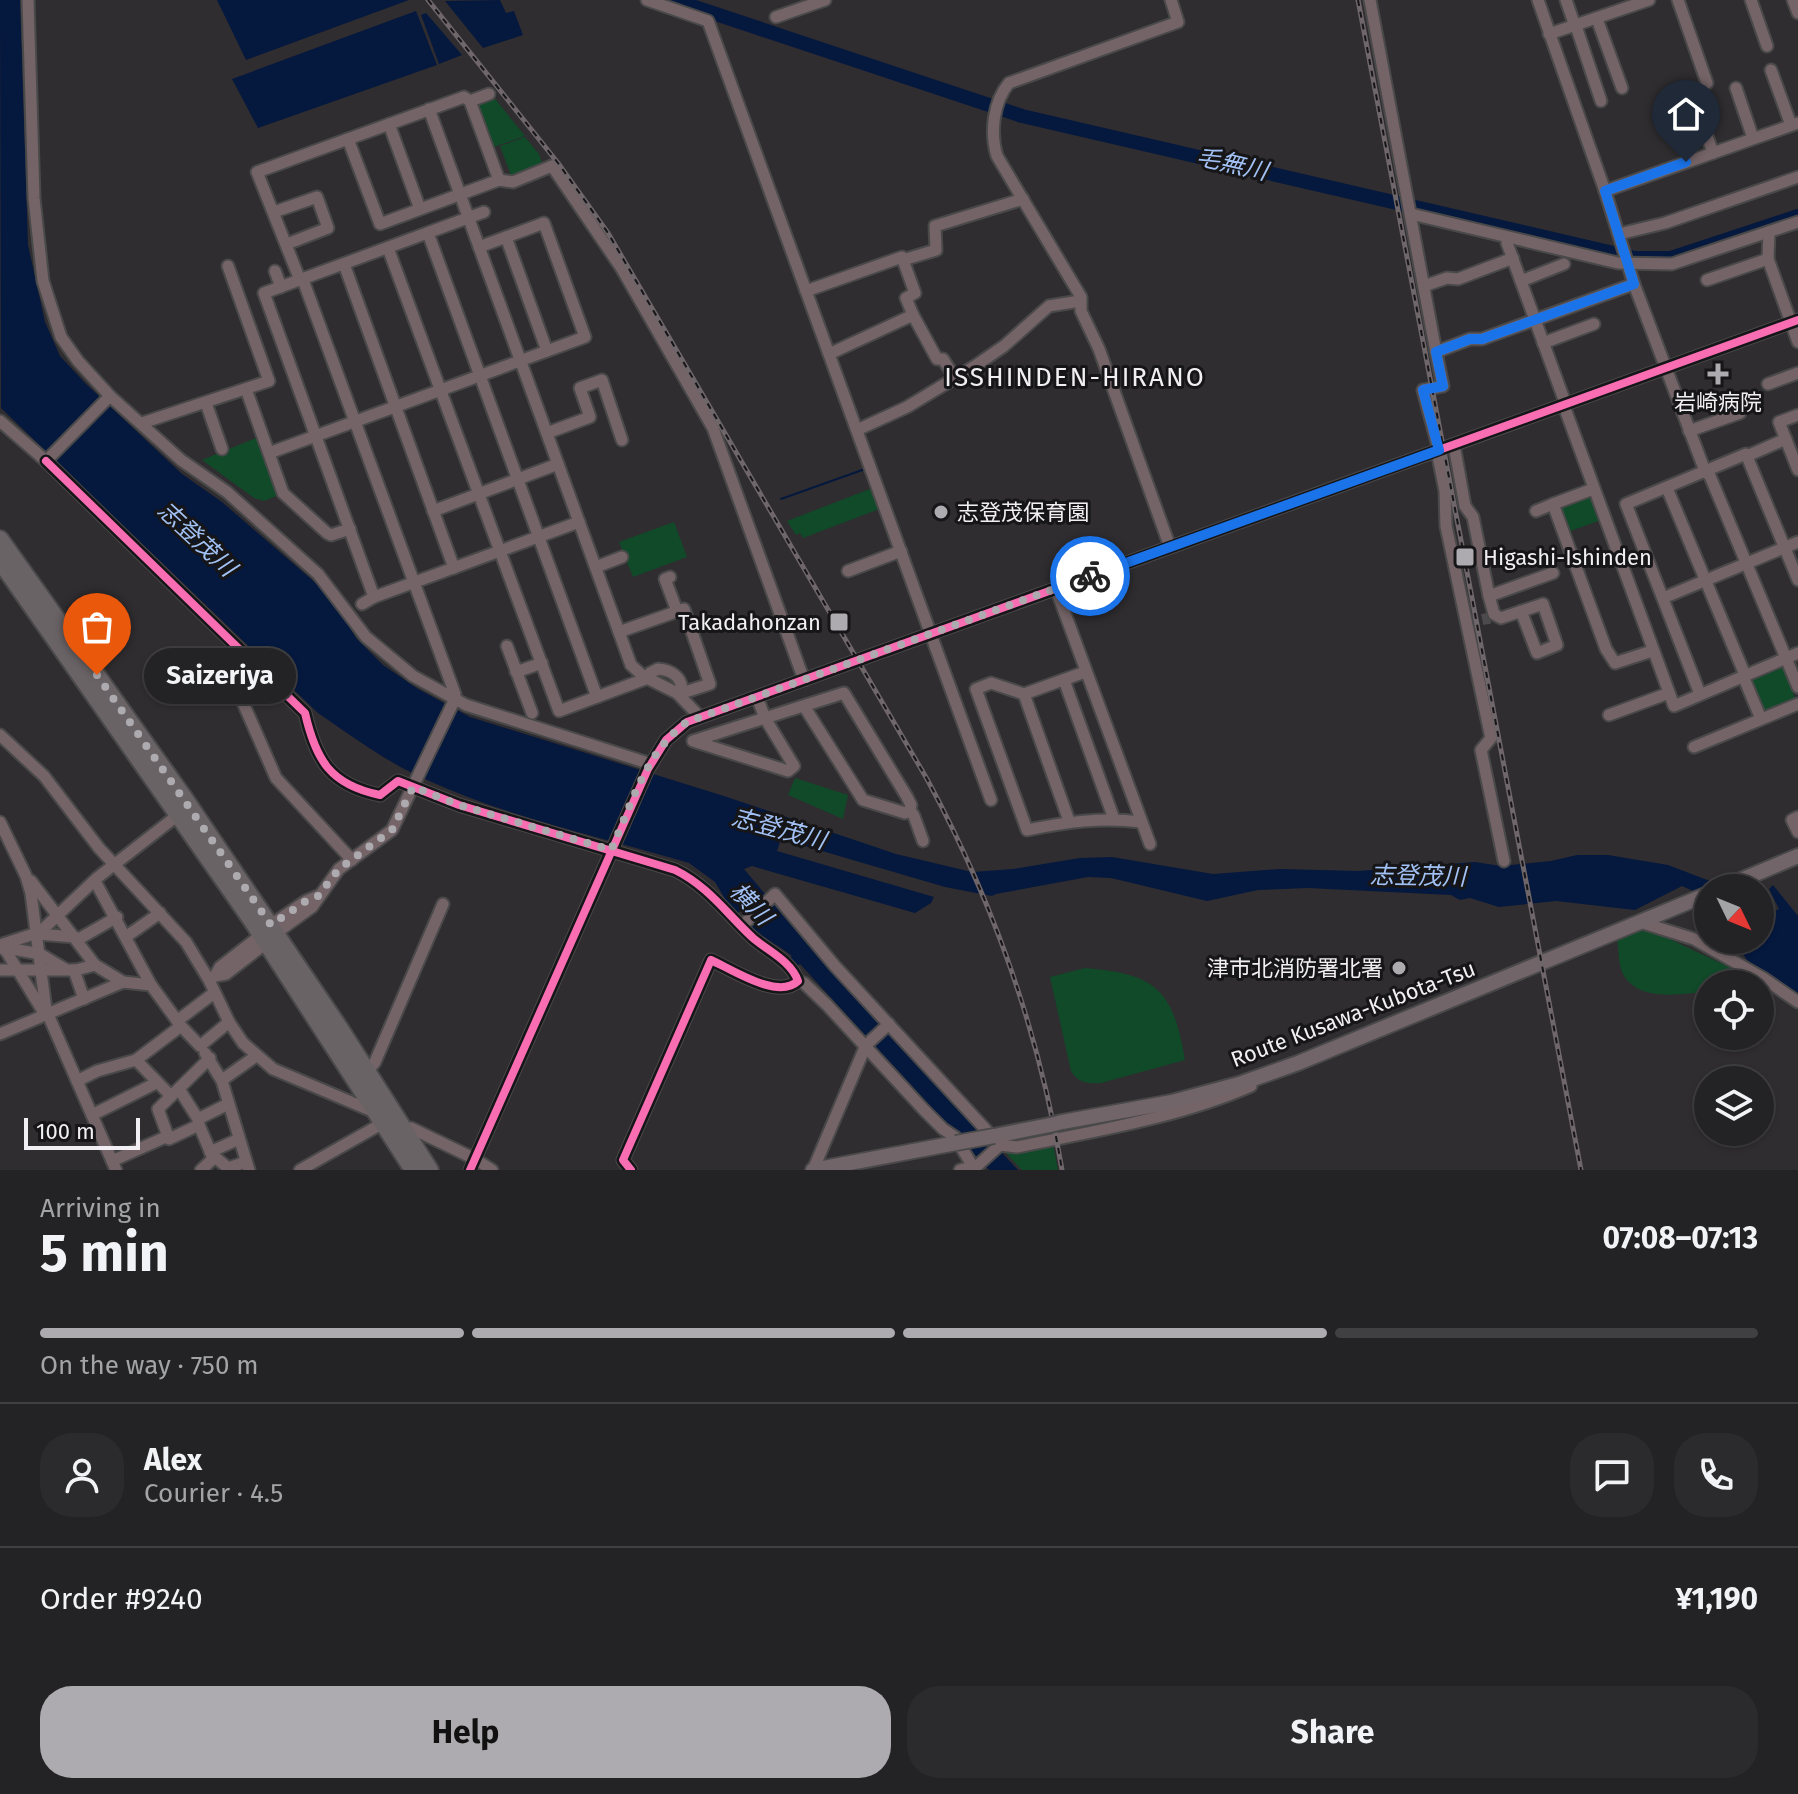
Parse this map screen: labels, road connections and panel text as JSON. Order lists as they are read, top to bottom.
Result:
{
  "streets": {
    "main road": ["Route Kusawa-Kubota-Tsu"]
  },
  "districts": ["ISSHINDEN-HIRANO"],
  "water": ["毛無川", "志登茂川", "横川"],
  "places": {
    "health": ["岩崎病院"],
    "other": ["志登茂保育園", "Saizeriya", "津市北消防署北署"],
    "transit": ["Higashi-Ishinden", "Takadahonzan"]
  },
  "scale_bar": "100 m",
  "north": "bottom right",
  "page": {
    "bubble": "Saizeriya",
    "scale": "100 m",
    "heading": ["5 min", "Arriving in", "07:08–07:13"],
    "panel": [
      "Alex",
      "Courier · 4.5",
      "Order #9240",
      "¥1,190"
    ],
    "bar": "On the way · 750 m",
    "buttons": ["Help", "Share"]
  }
}
